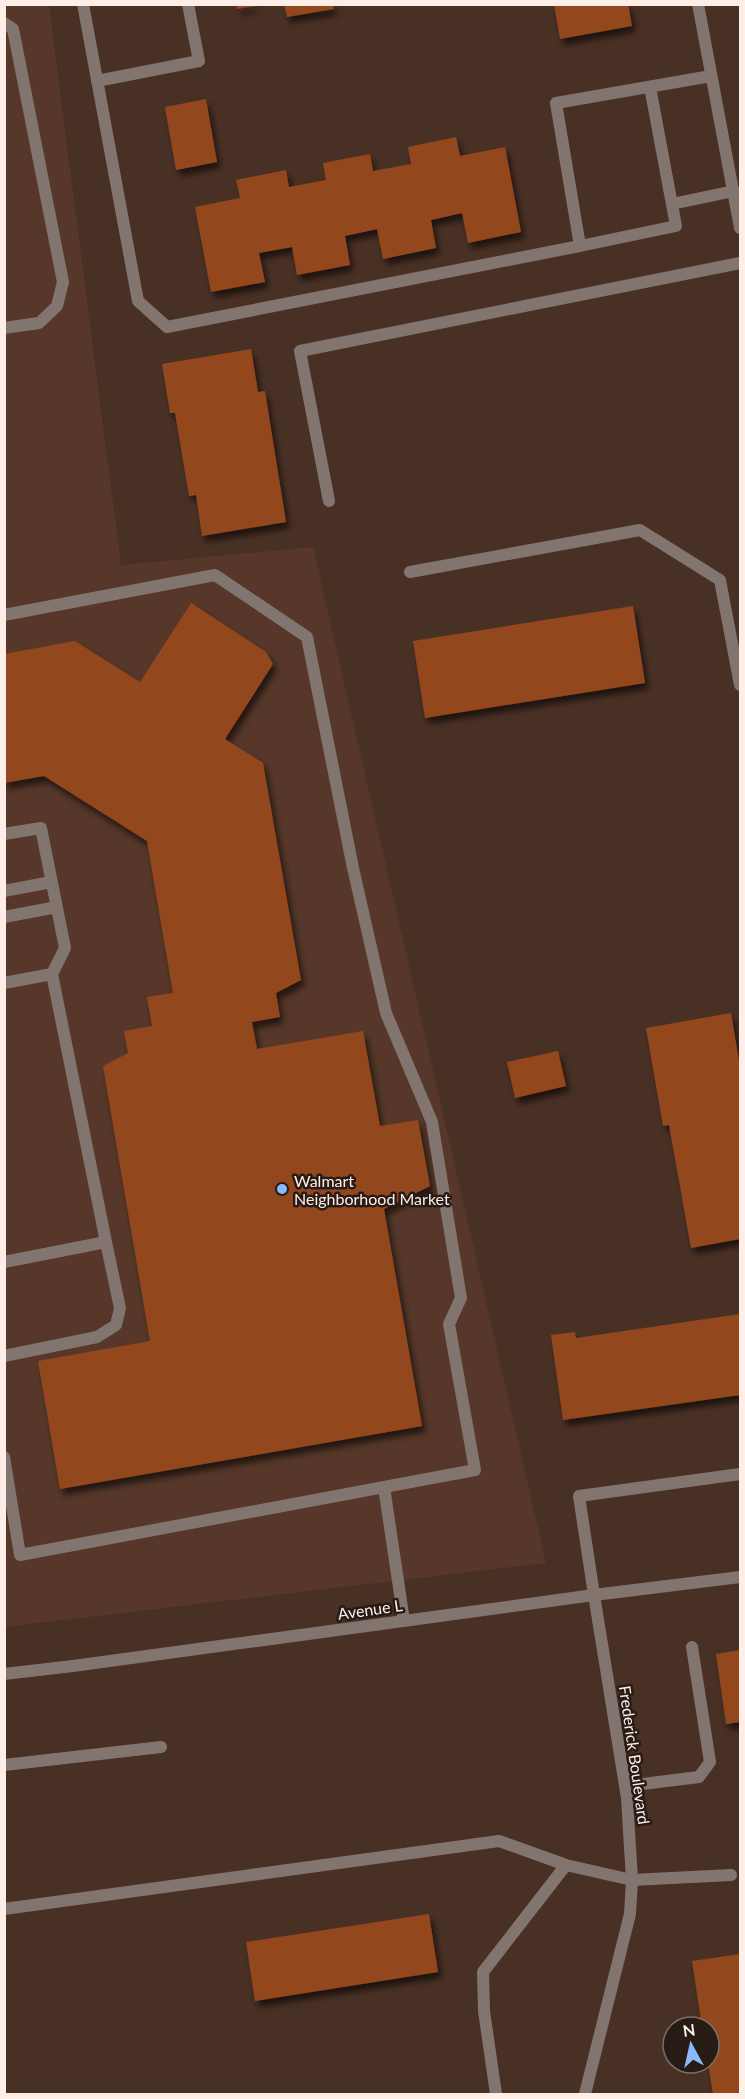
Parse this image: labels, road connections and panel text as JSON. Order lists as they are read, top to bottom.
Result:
{
  "streets": {
    "street": ["Avenue L", "Frederick Boulevard"]
  },
  "crossings": [
    ["Avenue L", "Frederick Boulevard"]
  ],
  "places": ["Walmart Neighborhood Market"],
  "north": "top"
}
